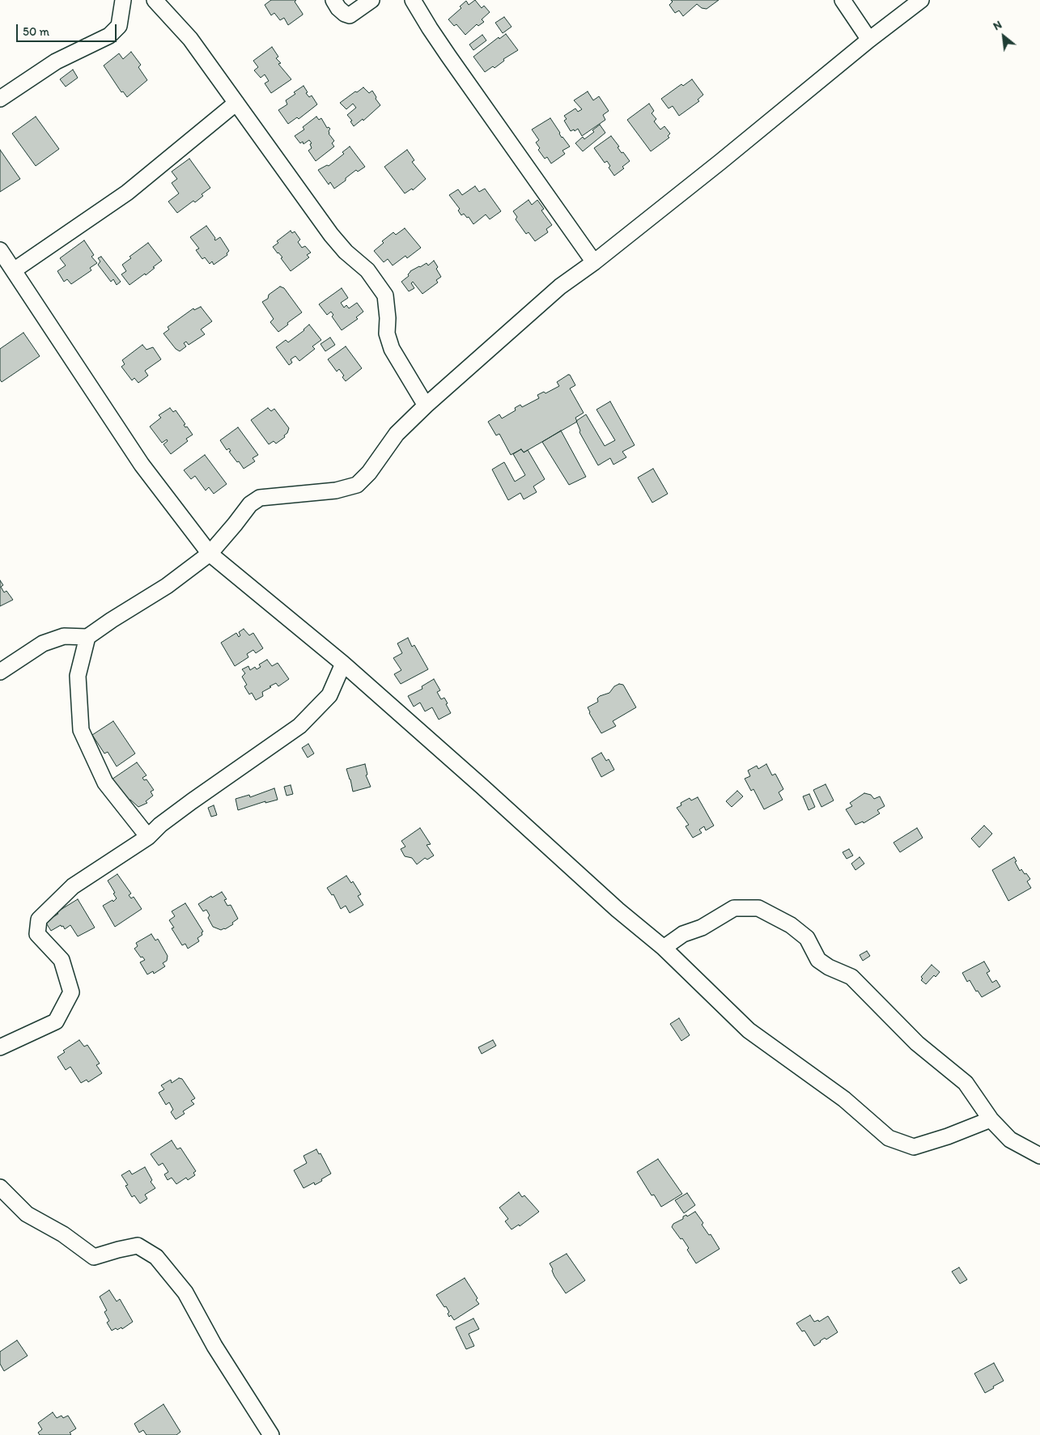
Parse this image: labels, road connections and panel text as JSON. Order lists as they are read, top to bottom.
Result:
{
  "scale_bar": "50 m",
  "north": "top left"
}
